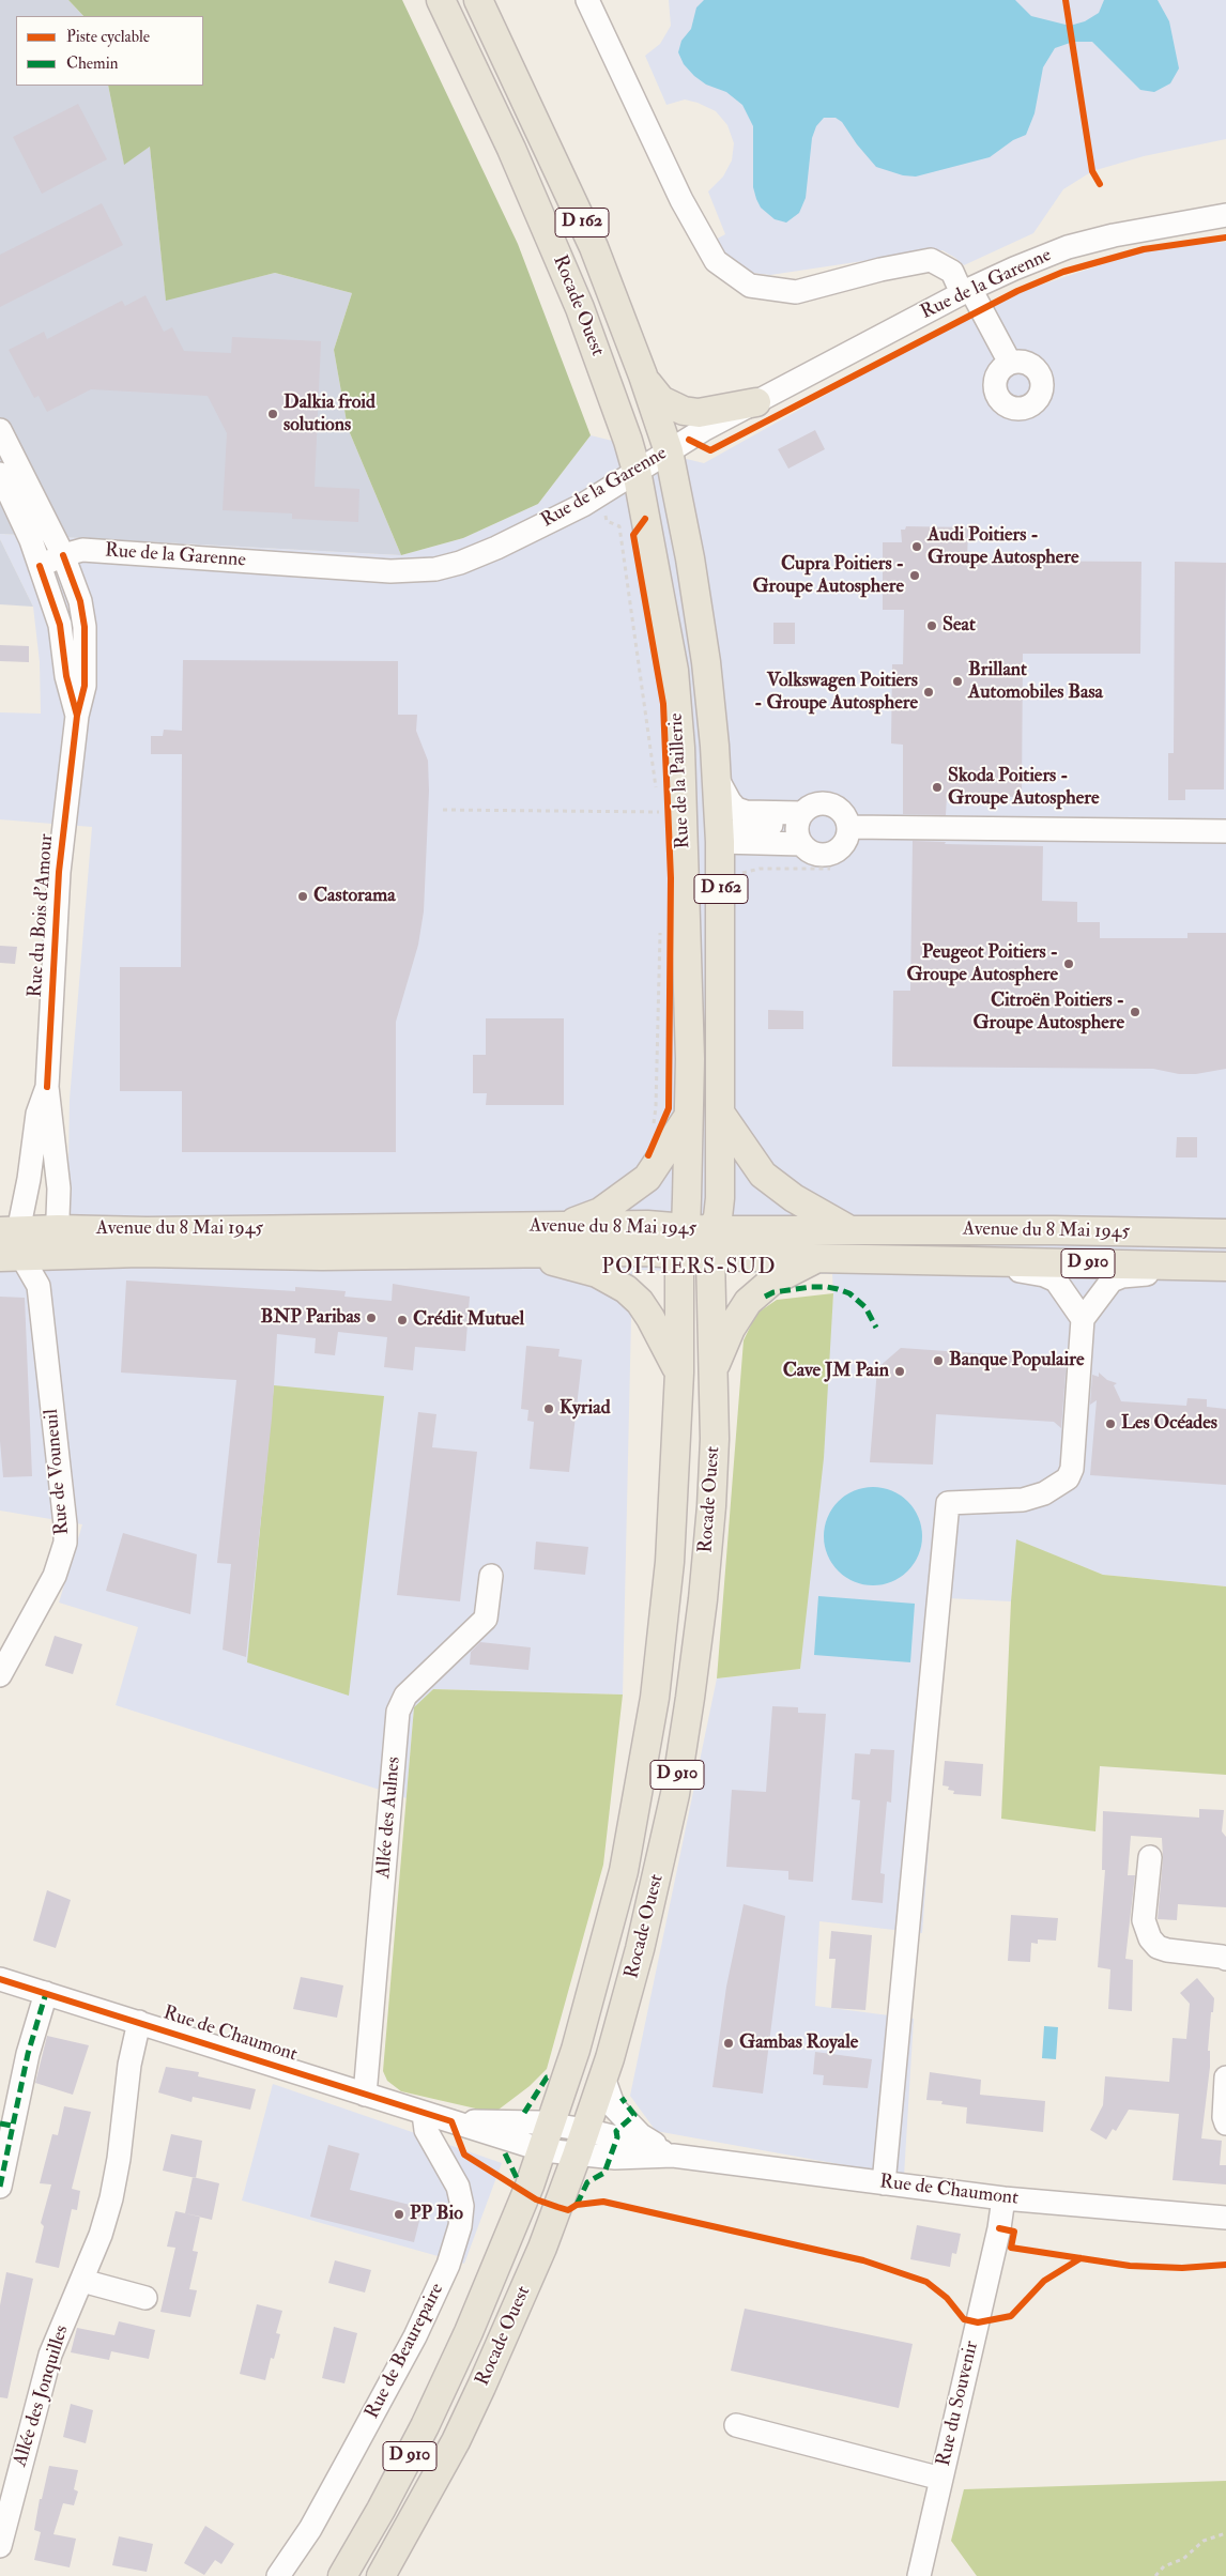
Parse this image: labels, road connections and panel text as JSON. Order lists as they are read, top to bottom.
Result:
{
  "streets": {
    "main road": [
      "D 162",
      "Rocade Ouest",
      "Rue de la Paillerie",
      "Avenue du 8 Mai 1945",
      "D 910"
    ],
    "street": [
      "Rue de la Garenne",
      "Rue du Bois d'Amour",
      "Rue de Vouneuil",
      "Allée des Aulnes",
      "Rue de Chaumont",
      "Rue de Beaurepaire",
      "Allée des Jonquilles",
      "Rue du Souvenir"
    ]
  },
  "crossings": [
    ["Rue de la Garenne", "Rocade Ouest"],
    ["Rue de la Garenne", "Rue de la Paillerie"],
    ["Rue de la Garenne", "Rue du Bois d'Amour"],
    ["Rocade Ouest", "Rue de la Paillerie"],
    ["Rocade Ouest", "Avenue du 8 Mai 1945"],
    ["Rocade Ouest", "D 910"],
    ["Rocade Ouest", "Rue de Chaumont"],
    ["Rue de la Paillerie", "Avenue du 8 Mai 1945"],
    ["Rue de la Paillerie", "D 910"],
    ["Rue du Bois d'Amour", "Avenue du 8 Mai 1945"],
    ["Rue du Bois d'Amour", "Rue de Vouneuil"],
    ["Avenue du 8 Mai 1945", "D 910"],
    ["Avenue du 8 Mai 1945", "Rue de Vouneuil"],
    ["Allée des Aulnes", "Rue de Chaumont"],
    ["Rue de Chaumont", "Rue de Beaurepaire"],
    ["Rue de Chaumont", "Allée des Jonquilles"],
    ["Rue de Chaumont", "Rue du Souvenir"]
  ],
  "districts": ["POITIERS-SUD"],
  "places": [
    "Dalkia froid solutions",
    "Audi Poitiers - Groupe Autosphere",
    "Cupra Poitiers - Groupe Autosphere",
    "Seat",
    "Brillant Automobiles Basa",
    "Volkswagen Poitiers - Groupe Autosphere",
    "Skoda Poitiers - Groupe Autosphere",
    "Castorama",
    "Peugeot Poitiers - Groupe Autosphere",
    "Citroën Poitiers - Groupe Autosphere",
    "BNP Paribas",
    "Crédit Mutuel",
    "Banque Populaire",
    "Cave JM Pain",
    "Kyriad",
    "Les Océades",
    "Gambas Royale",
    "PP Bio"
  ],
  "legend": ["Piste cyclable", "Chemin"]
}
